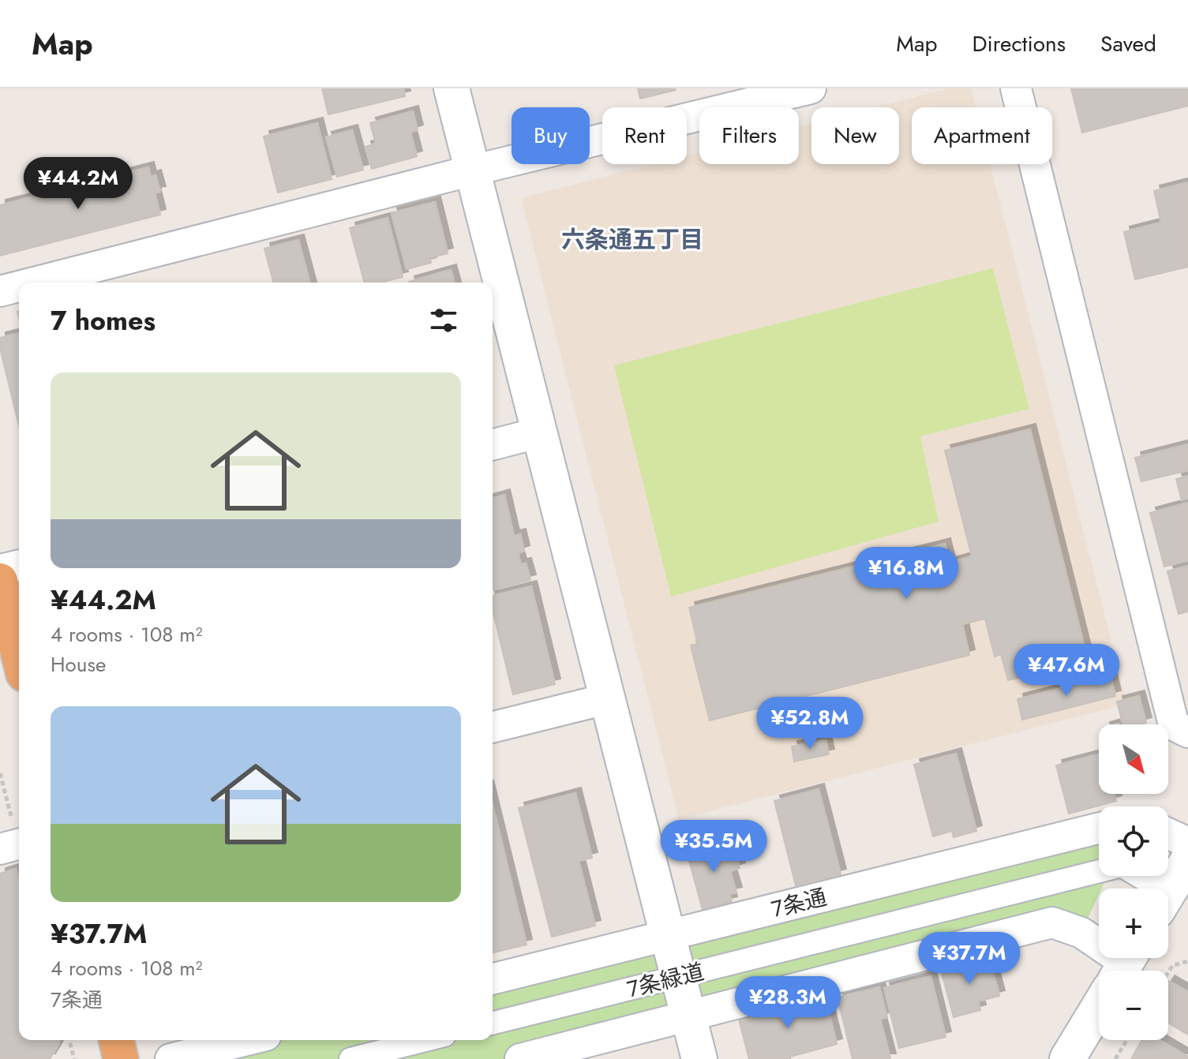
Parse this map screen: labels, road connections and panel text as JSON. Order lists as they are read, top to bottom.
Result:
{
  "streets": {
    "street": ["7条通", "7条緑道"]
  },
  "districts": ["六条通五丁目"],
  "north": "bottom right",
  "page": {
    "header": "Map",
    "nav": ["Map", "Directions", "Saved"],
    "chip": [
      "Buy",
      "Rent",
      "Filters",
      "New",
      "Apartment"
    ],
    "price": [
      "¥44.2M",
      "¥16.8M",
      "¥47.6M",
      "¥52.8M",
      "¥35.5M",
      "¥37.7M",
      "¥28.3M"
    ],
    "heading": "7 homes",
    "list": [
      {
        "name": "¥44.2M",
        "note": "4 rooms · 108 m² · House"
      },
      {
        "name": "¥37.7M",
        "note": "4 rooms · 108 m² · 7条通"
      }
    ],
    "map_buttons": ["+", "−"]
  }
}
